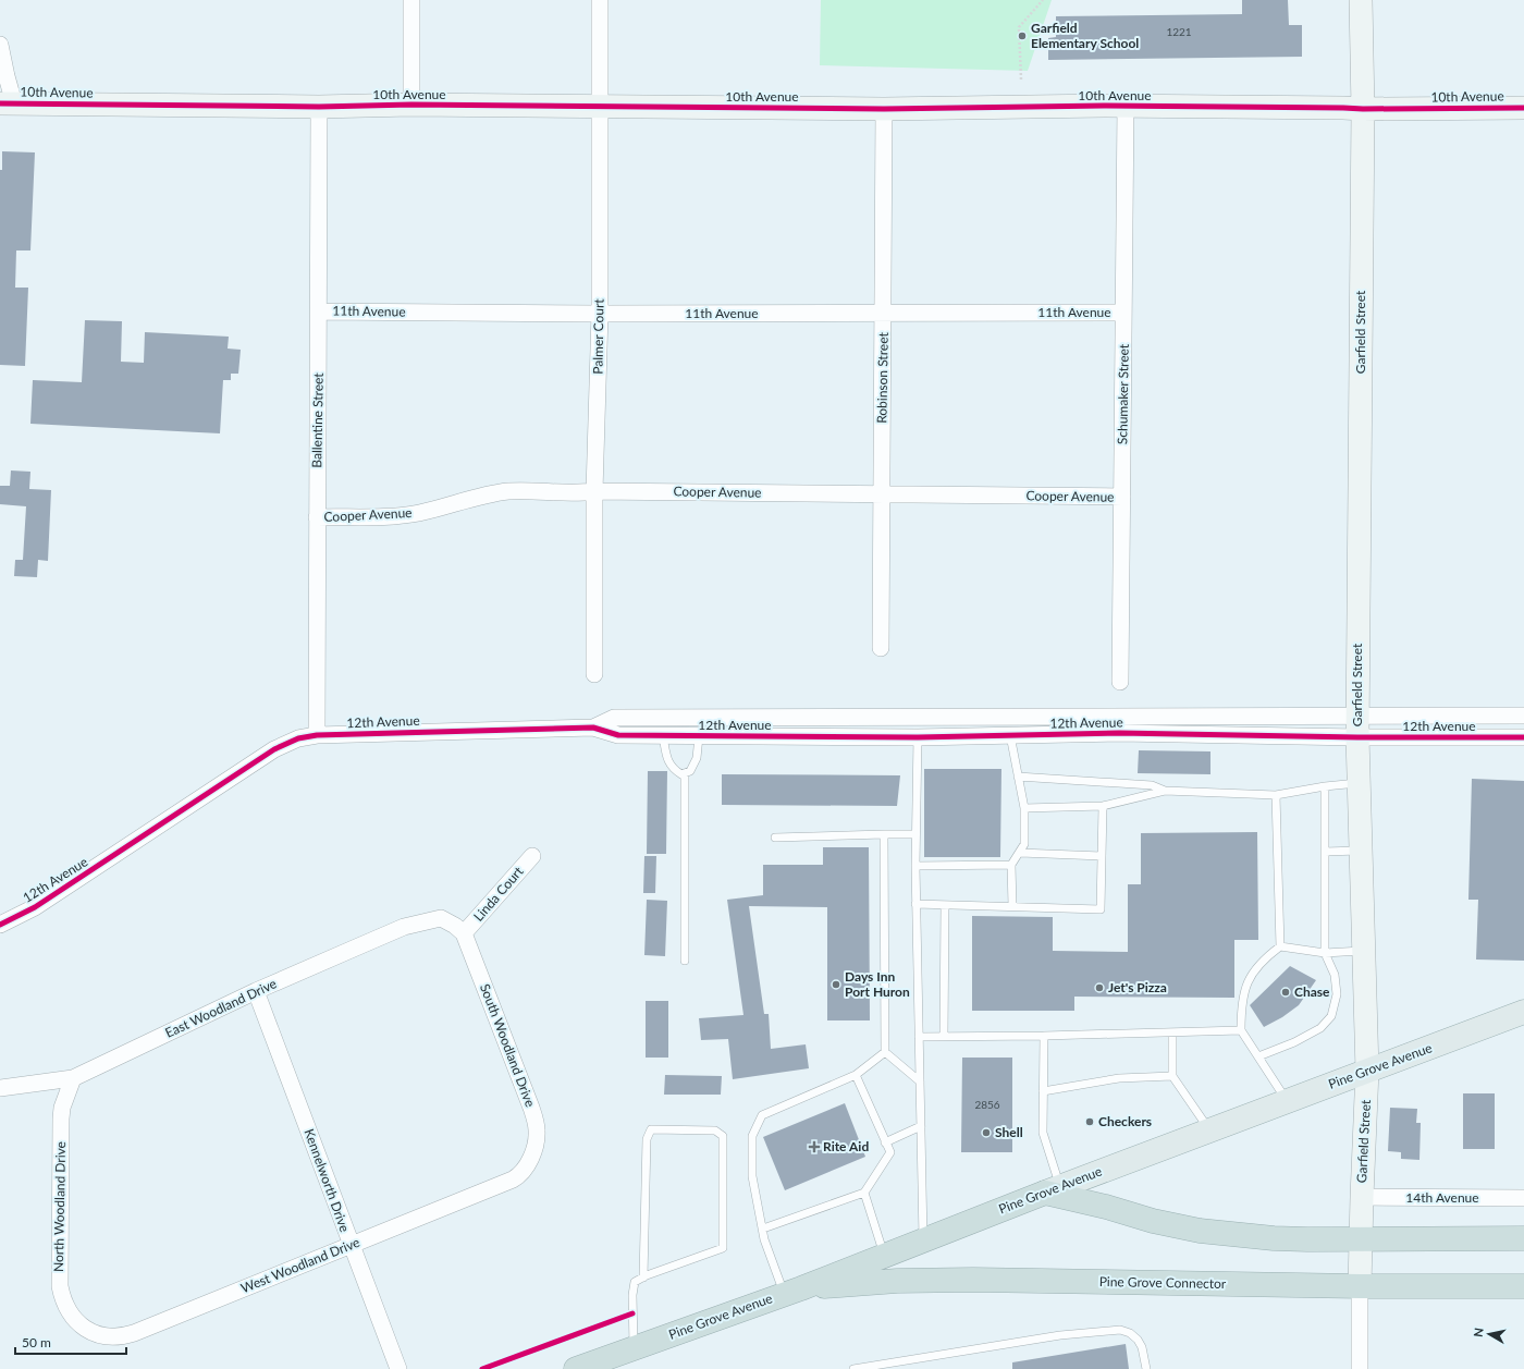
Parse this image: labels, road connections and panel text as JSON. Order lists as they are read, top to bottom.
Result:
{
  "streets": {
    "highway": ["Pine Grove Avenue", "Pine Grove Connector"],
    "street": [
      "10th Avenue",
      "11th Avenue",
      "Garfield Street",
      "Palmer Court",
      "Robinson Street",
      "Schumaker Street",
      "Ballentine Street",
      "Cooper Avenue",
      "12th Avenue",
      "Linda Court",
      "East Woodland Drive",
      "South Woodland Drive",
      "Kennelworth Drive",
      "14th Avenue",
      "North Woodland Drive",
      "West Woodland Drive"
    ]
  },
  "crossings": [
    ["10th Avenue", "Garfield Street"],
    ["10th Avenue", "Palmer Court"],
    ["10th Avenue", "Robinson Street"],
    ["10th Avenue", "Schumaker Street"],
    ["10th Avenue", "Ballentine Street"],
    ["11th Avenue", "Palmer Court"],
    ["11th Avenue", "Robinson Street"],
    ["11th Avenue", "Schumaker Street"],
    ["11th Avenue", "Ballentine Street"],
    ["Garfield Street", "12th Avenue"],
    ["Garfield Street", "Pine Grove Avenue"],
    ["Garfield Street", "14th Avenue"],
    ["Garfield Street", "Pine Grove Connector"],
    ["Palmer Court", "Cooper Avenue"],
    ["Robinson Street", "Cooper Avenue"],
    ["Schumaker Street", "Cooper Avenue"],
    ["Ballentine Street", "Cooper Avenue"],
    ["Ballentine Street", "12th Avenue"],
    ["Linda Court", "East Woodland Drive"],
    ["Linda Court", "South Woodland Drive"],
    ["East Woodland Drive", "South Woodland Drive"],
    ["East Woodland Drive", "Kennelworth Drive"],
    ["East Woodland Drive", "North Woodland Drive"],
    ["South Woodland Drive", "West Woodland Drive"],
    ["Pine Grove Avenue", "Pine Grove Connector"],
    ["Kennelworth Drive", "West Woodland Drive"],
    ["North Woodland Drive", "West Woodland Drive"]
  ],
  "places": {
    "other": [
      "Garfield Elementary School",
      "Days Inn Port Huron",
      "Jet's Pizza",
      "Chase",
      "Checkers",
      "Shell"
    ],
    "health": ["Rite Aid"]
  },
  "house_numbers": ["1221", "2856"],
  "scale_bar": "50 m",
  "north": "left"
}
